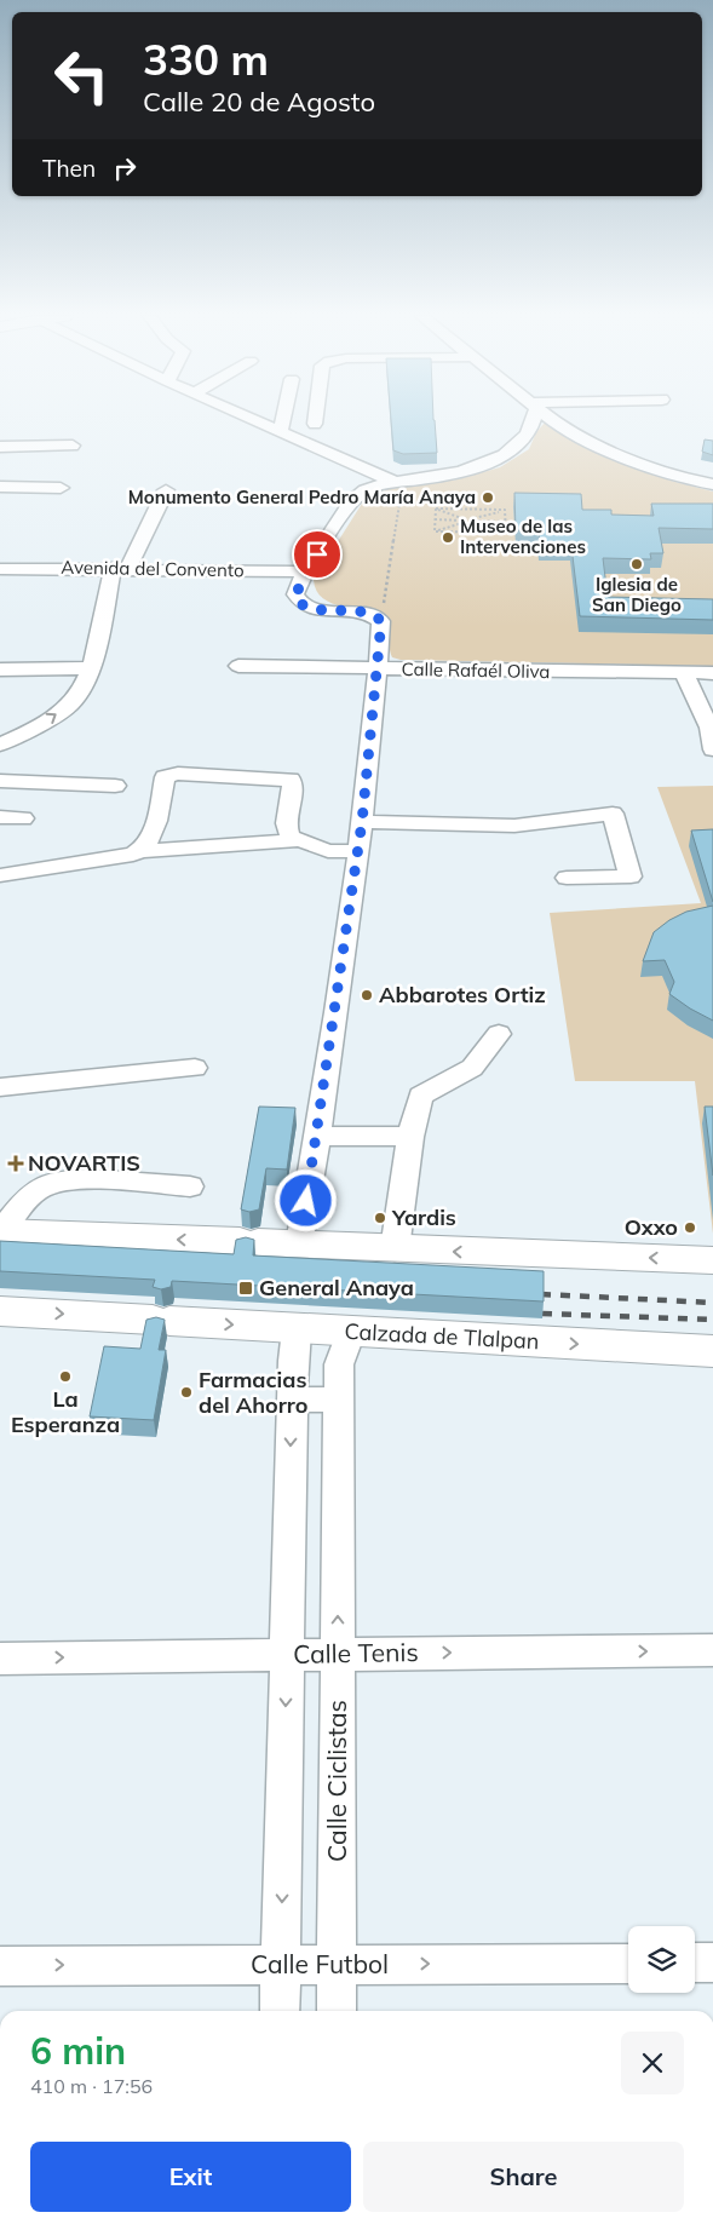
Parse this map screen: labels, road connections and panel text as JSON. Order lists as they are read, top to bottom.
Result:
{
  "streets": {
    "main road": ["Calzada de Tlalpan"],
    "street": [
      "Avenida del Convento",
      "Calle Rafaél Oliva",
      "Calle Tenis",
      "Calle Ciclistas",
      "Calle Futbol"
    ]
  },
  "crossings": [
    ["Calzada de Tlalpan", "Calle Ciclistas"],
    ["Calle Tenis", "Calle Ciclistas"],
    ["Calle Ciclistas", "Calle Futbol"]
  ],
  "one_way": ["Calle Tenis", "Calle Futbol"],
  "places": {
    "other": [
      "Monumento General Pedro María Anaya",
      "Museo de las Intervenciones",
      "Iglesia de San Diego",
      "Abbarotes Ortiz",
      "Yardis",
      "Oxxo",
      "La Esperanza",
      "Farmacias del Ahorro"
    ],
    "health": ["NOVARTIS"],
    "transit": ["General Anaya"]
  },
  "page": {
    "turn": ["330 m", "Calle 20 de Agosto"],
    "then": "Then",
    "heading": ["6 min", "410 m · 17:56"],
    "buttons": ["Exit", "Share"]
  }
}
